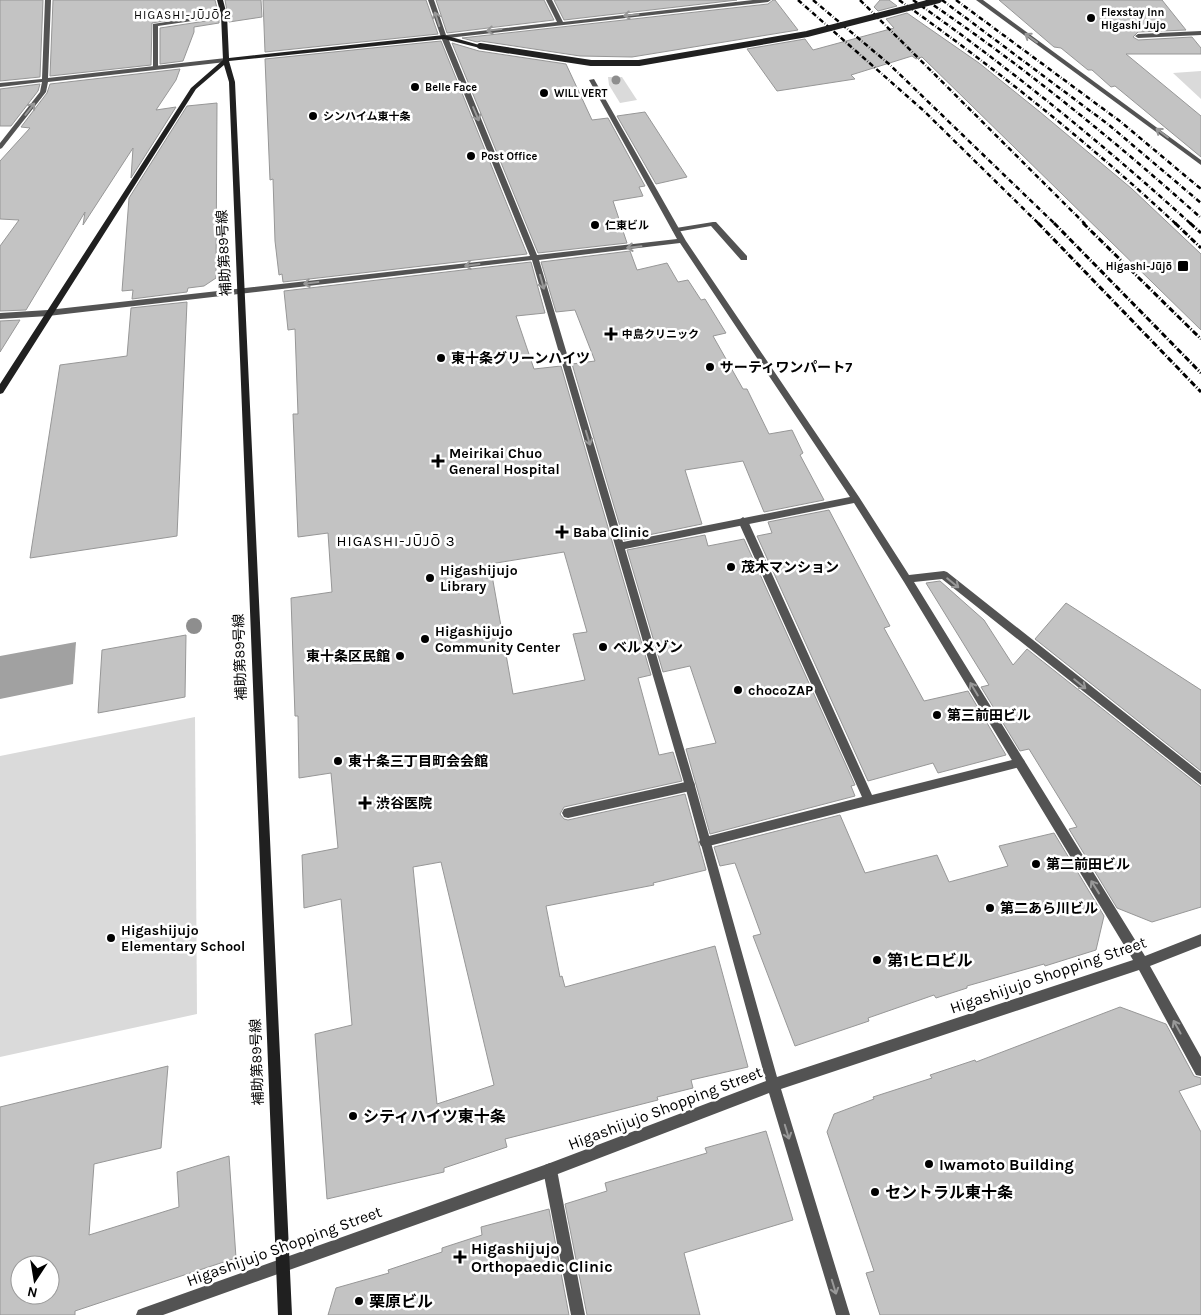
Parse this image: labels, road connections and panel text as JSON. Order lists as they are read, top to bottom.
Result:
{
  "streets": {
    "street": ["補助第89号線", "Higashijujo Shopping Street"]
  },
  "crossings": [
    ["補助第89号線", "Higashijujo Shopping Street"]
  ],
  "districts": ["HIGASHI-JŪJŌ 2", "HIGASHI-JŪJŌ 3"],
  "places": {
    "other": [
      "Flexstay Inn Higashi Jujo",
      "Belle Face",
      "WILL VERT",
      "シンハイム東十条",
      "Post Office",
      "仁東ビル",
      "東十条グリーンハイツ",
      "サーティワンパート7",
      "茂木マンション",
      "Higashijujo Library",
      "Higashijujo Community Center",
      "ベルメゾン",
      "東十条区民館",
      "chocoZAP",
      "第三前田ビル",
      "東十条三丁目町会会館",
      "第二前田ビル",
      "第二あら川ビル",
      "Higashijujo Elementary School",
      "第1ヒロビル",
      "シティハイツ東十条",
      "Iwamoto Building",
      "セントラル東十条",
      "栗原ビル"
    ],
    "transit": ["Higashi-Jūjō"],
    "health": [
      "中島クリニック",
      "Meirikai Chuo General Hospital",
      "Baba Clinic",
      "渋谷医院",
      "Higashijujo Orthopaedic Clinic"
    ]
  },
  "north": "bottom"
}
